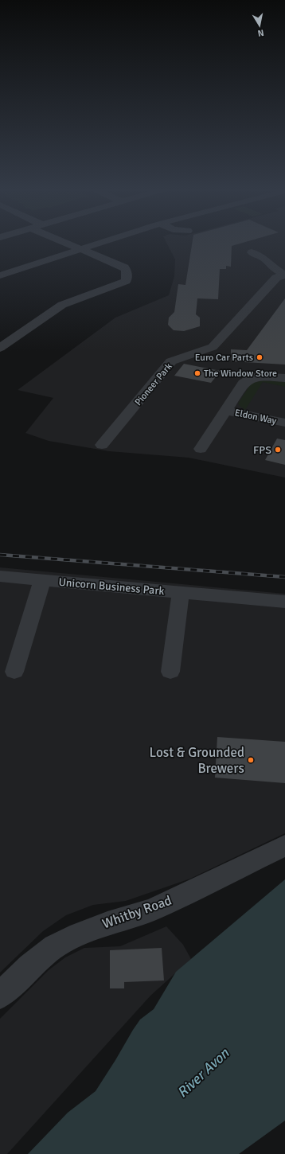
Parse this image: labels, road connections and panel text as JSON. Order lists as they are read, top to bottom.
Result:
{
  "streets": {
    "street": [
      "Pioneer Park",
      "Eldon Way",
      "Unicorn Business Park",
      "Whitby Road"
    ]
  },
  "water": ["River Avon"],
  "places": [
    "Euro Car Parts",
    "The Window Store",
    "FPS",
    "Lost & Grounded Brewers"
  ],
  "north": "bottom"
}
